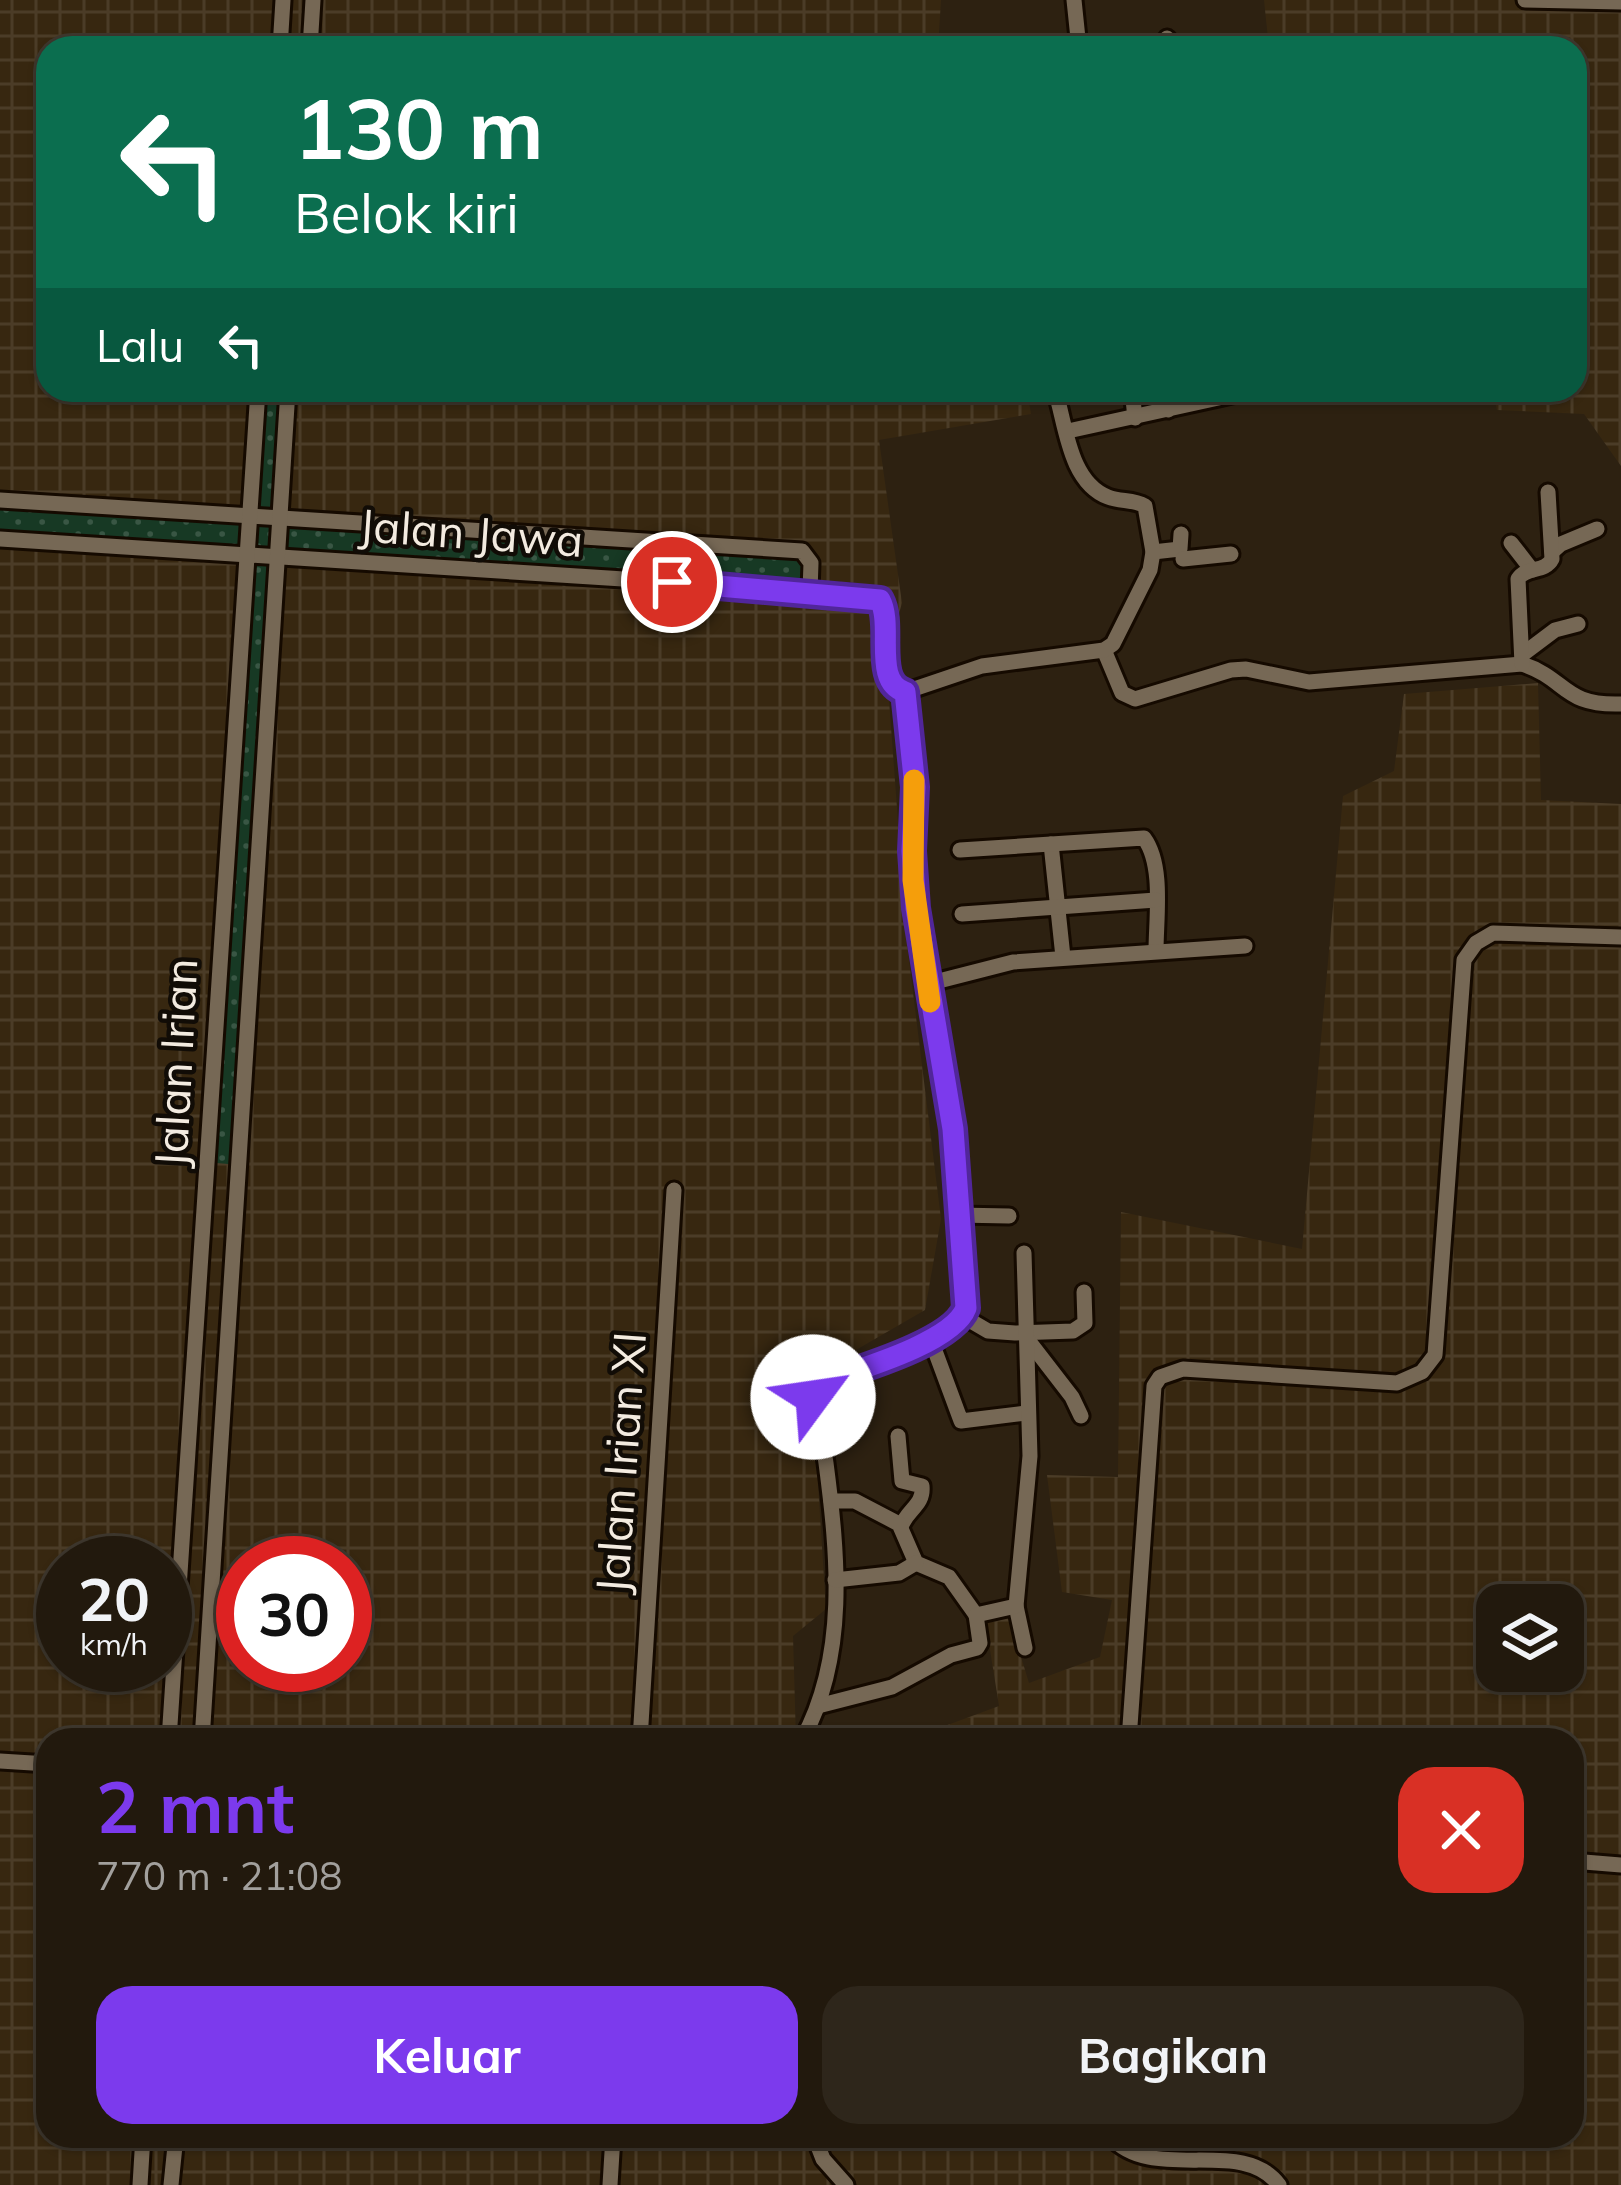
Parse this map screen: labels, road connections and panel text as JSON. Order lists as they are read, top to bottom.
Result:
{
  "streets": {
    "street": ["Jalan Jawa", "Jalan Irian", "Jalan Irian XI"]
  },
  "crossings": [
    ["Jalan Jawa", "Jalan Irian"]
  ],
  "page": {
    "turn": ["130 m", "Belok kiri"],
    "then": "Lalu",
    "speed": "20 km/h",
    "limit": "30",
    "heading": ["2 mnt", "770 m · 21:08"],
    "buttons": ["Keluar", "Bagikan"]
  }
}
